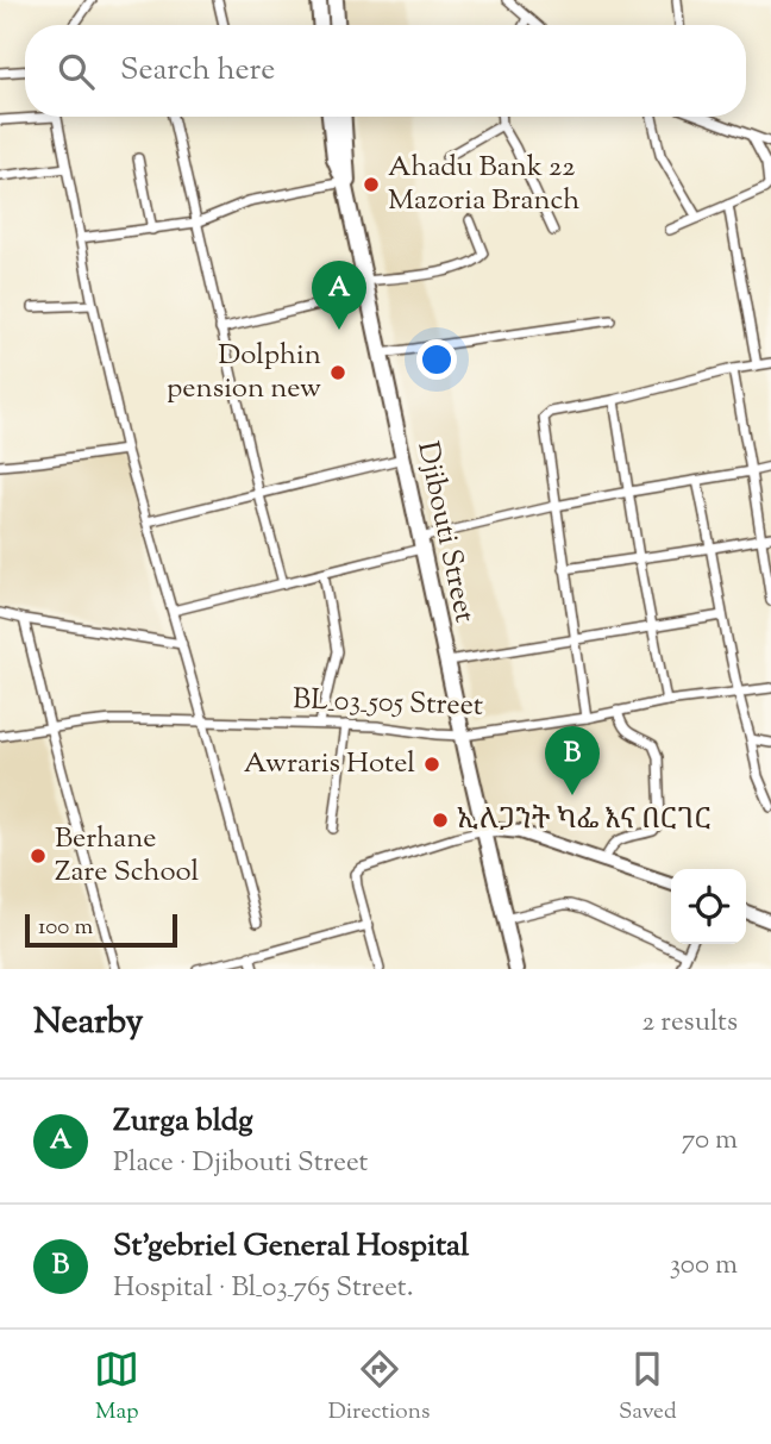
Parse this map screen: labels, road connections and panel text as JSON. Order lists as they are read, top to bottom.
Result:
{
  "streets": {
    "main road": ["Djibouti Street"],
    "street": ["BL_03_505 Street"]
  },
  "crossings": [
    ["Djibouti Street", "BL_03_505 Street"]
  ],
  "places": [
    "Ahadu Bank 22 Mazoria Branch",
    "Dolphin pension new",
    "Awraris Hotel",
    "ኢለጋንት ካፌ እና በርገር",
    "Berhane Zare School"
  ],
  "scale_bar": "100 m",
  "page": {
    "search": "Search here",
    "pins": ["A", "B"],
    "scale": "100 m",
    "heading": ["Nearby", "2 results"],
    "list": [
      {
        "mark": "A",
        "name": "Zurga bldg",
        "note": "Place · Djibouti Street",
        "value": "70 m"
      },
      {
        "mark": "B",
        "name": "St'gebriel General Hospital",
        "note": "Hospital · Bl_03_765 Street.",
        "value": "300 m"
      }
    ],
    "nav": ["Map", "Directions", "Saved"]
  }
}
